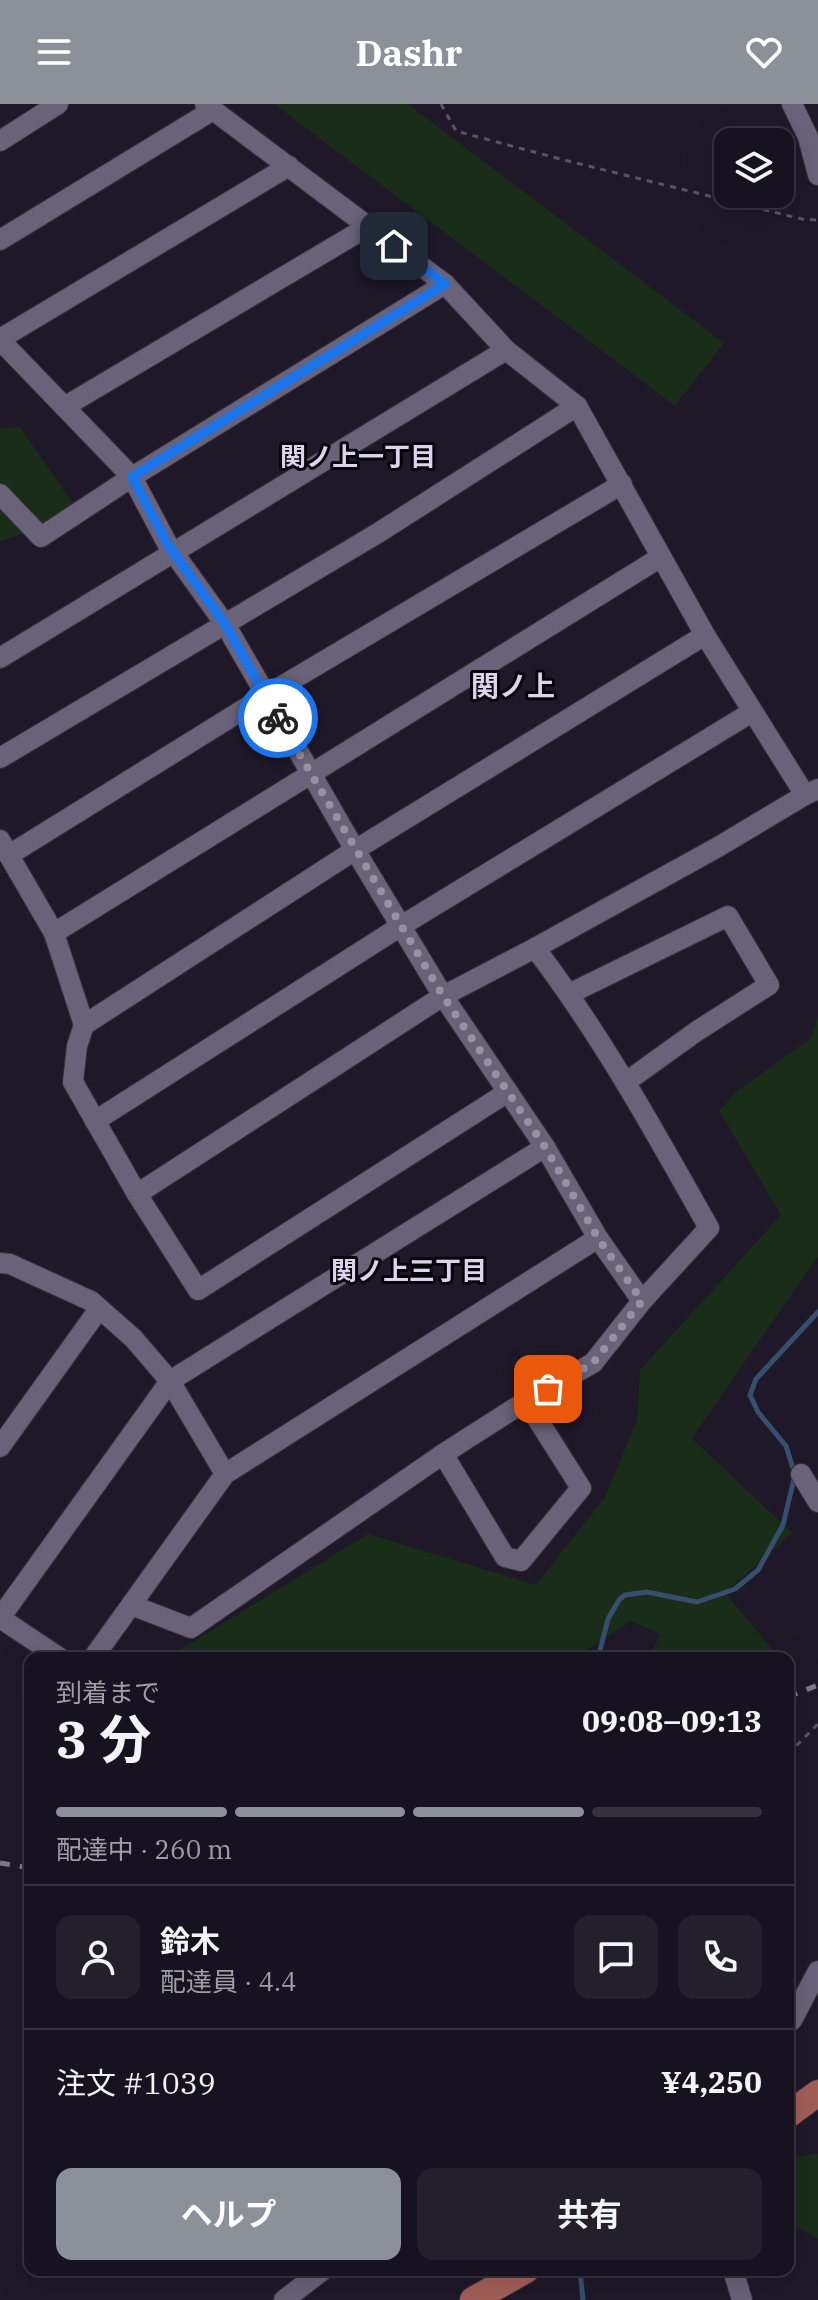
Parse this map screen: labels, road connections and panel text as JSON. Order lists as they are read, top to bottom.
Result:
{
  "districts": ["関ノ上一丁目", "関ノ上", "関ノ上三丁目"],
  "page": {
    "header": "Dashr",
    "heading": ["3 分", "到着まで", "09:08–09:13"],
    "panel": [
      "鈴木",
      "配達員 · 4.4",
      "注文 #1039",
      "¥4,250"
    ],
    "bar": "配達中 · 260 m",
    "buttons": ["ヘルプ", "共有"]
  }
}
